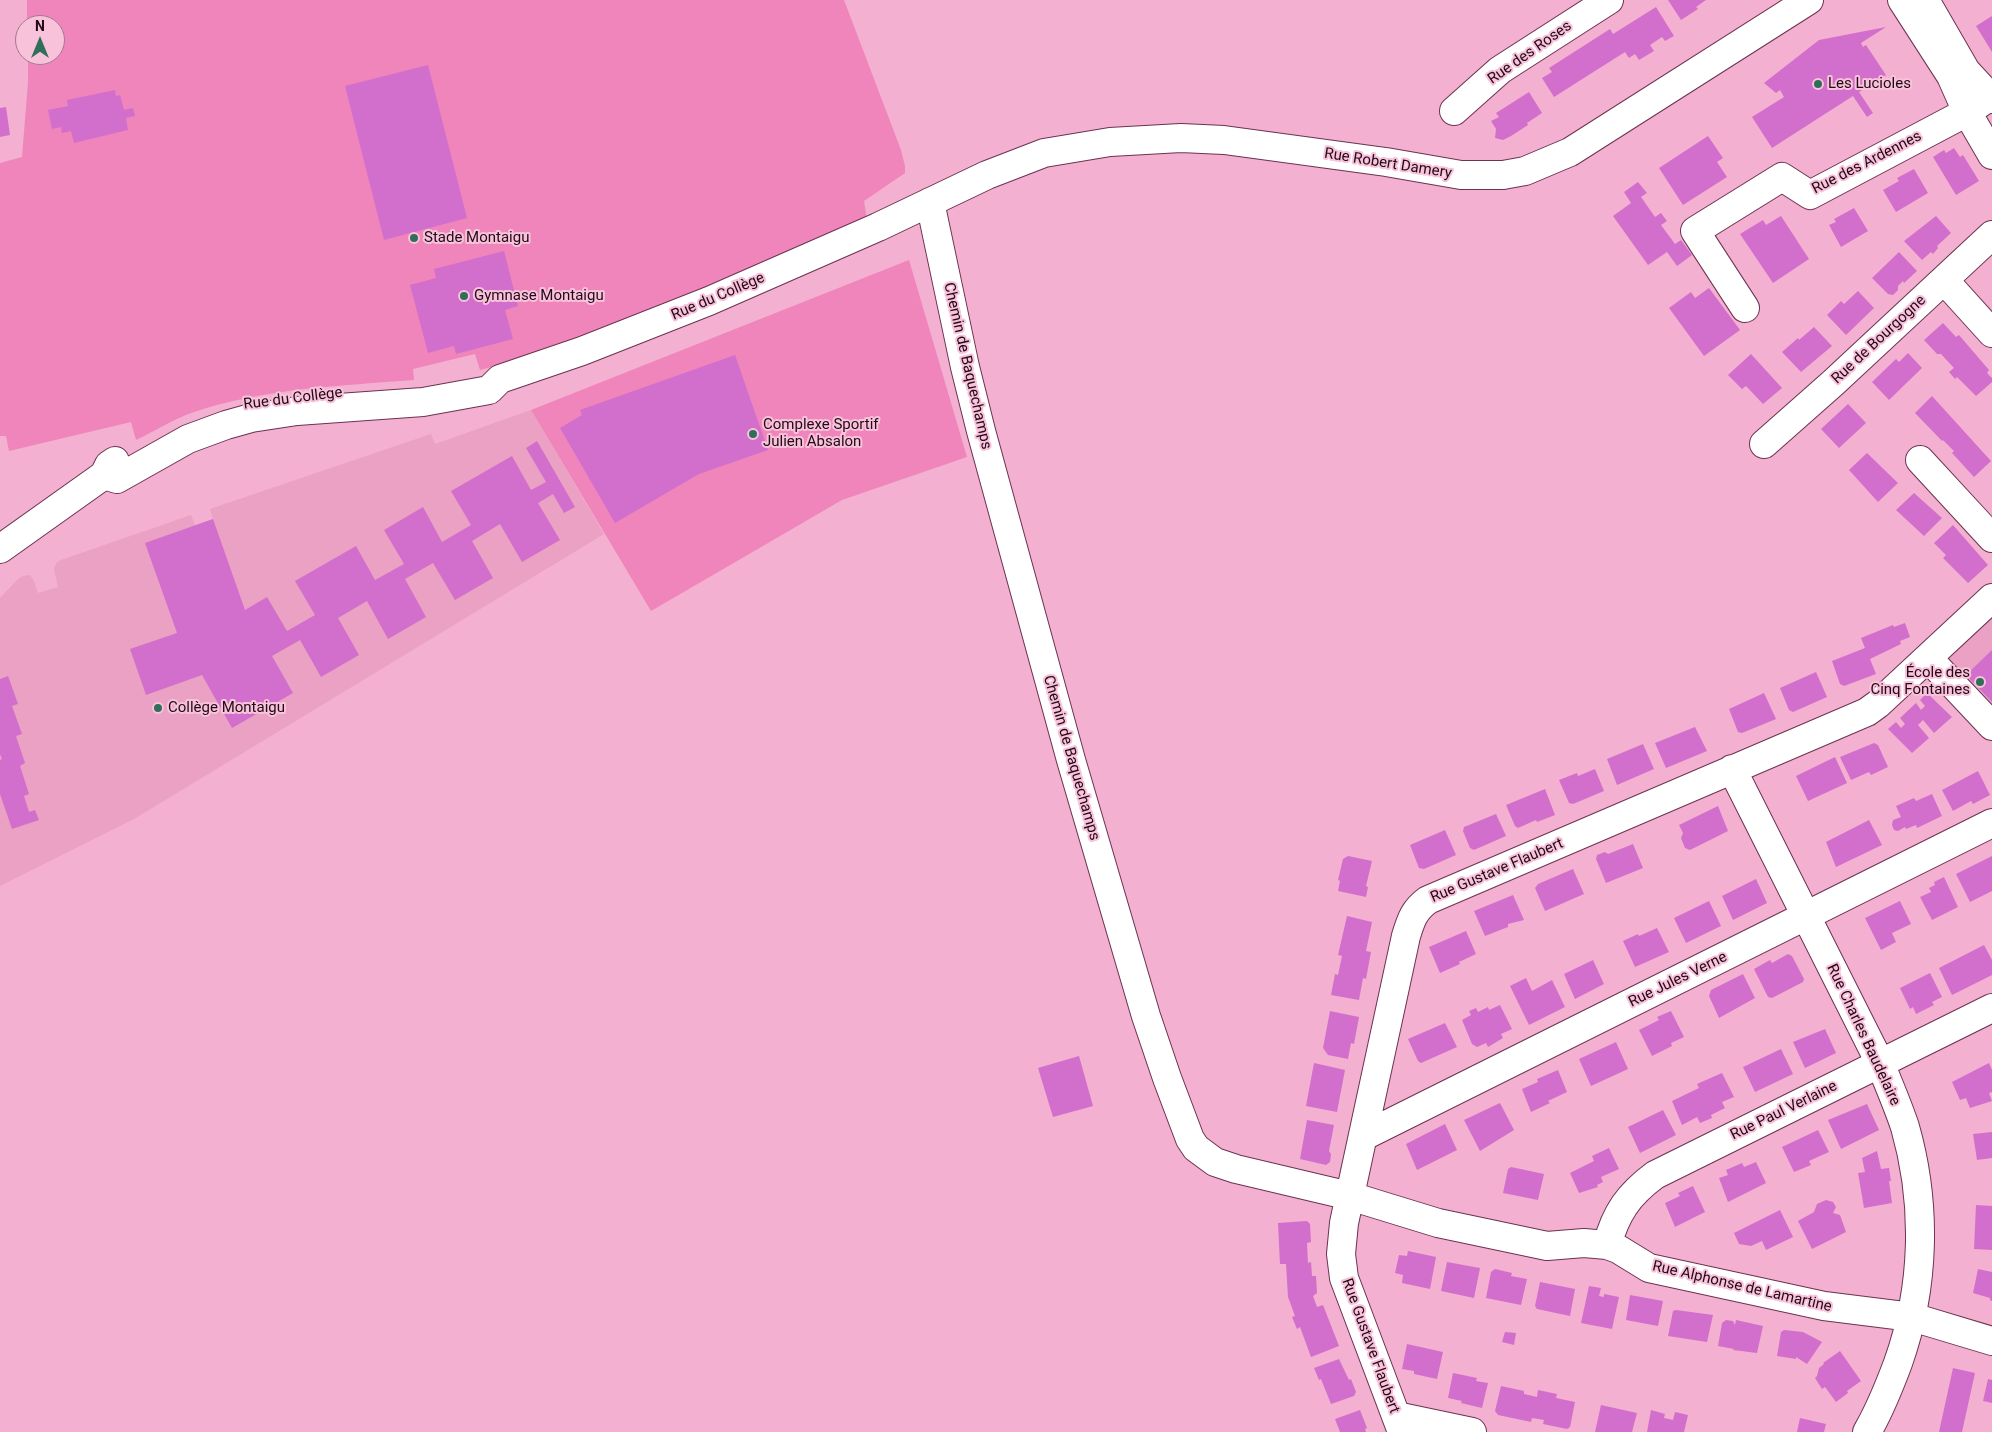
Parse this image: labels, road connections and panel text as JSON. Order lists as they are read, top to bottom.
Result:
{
  "streets": {
    "street": [
      "Rue des Roses",
      "Rue des Ardennes",
      "Rue Robert Damery",
      "Rue du Collège",
      "Rue de Bourgogne",
      "Chemin de Baquechamps",
      "Rue Gustave Flaubert",
      "Rue Jules Verne",
      "Rue Charles Baudelaire",
      "Rue Paul Verlaine",
      "Rue Alphonse de Lamartine"
    ]
  },
  "crossings": [
    ["Rue Robert Damery", "Rue du Collège"],
    ["Rue Robert Damery", "Chemin de Baquechamps"],
    ["Rue du Collège", "Chemin de Baquechamps"],
    ["Chemin de Baquechamps", "Rue Gustave Flaubert"],
    ["Chemin de Baquechamps", "Rue Alphonse de Lamartine"],
    ["Rue Gustave Flaubert", "Rue Jules Verne"],
    ["Rue Gustave Flaubert", "Rue Charles Baudelaire"],
    ["Rue Gustave Flaubert", "Rue Alphonse de Lamartine"],
    ["Rue Jules Verne", "Rue Charles Baudelaire"],
    ["Rue Charles Baudelaire", "Rue Paul Verlaine"],
    ["Rue Charles Baudelaire", "Rue Alphonse de Lamartine"],
    ["Rue Paul Verlaine", "Rue Alphonse de Lamartine"]
  ],
  "places": [
    "Les Lucioles",
    "Stade Montaigu",
    "Gymnase Montaigu",
    "Complexe Sportif Julien Absalon",
    "École des Cinq Fontaines",
    "Collège Montaigu"
  ],
  "north": "top"
}
